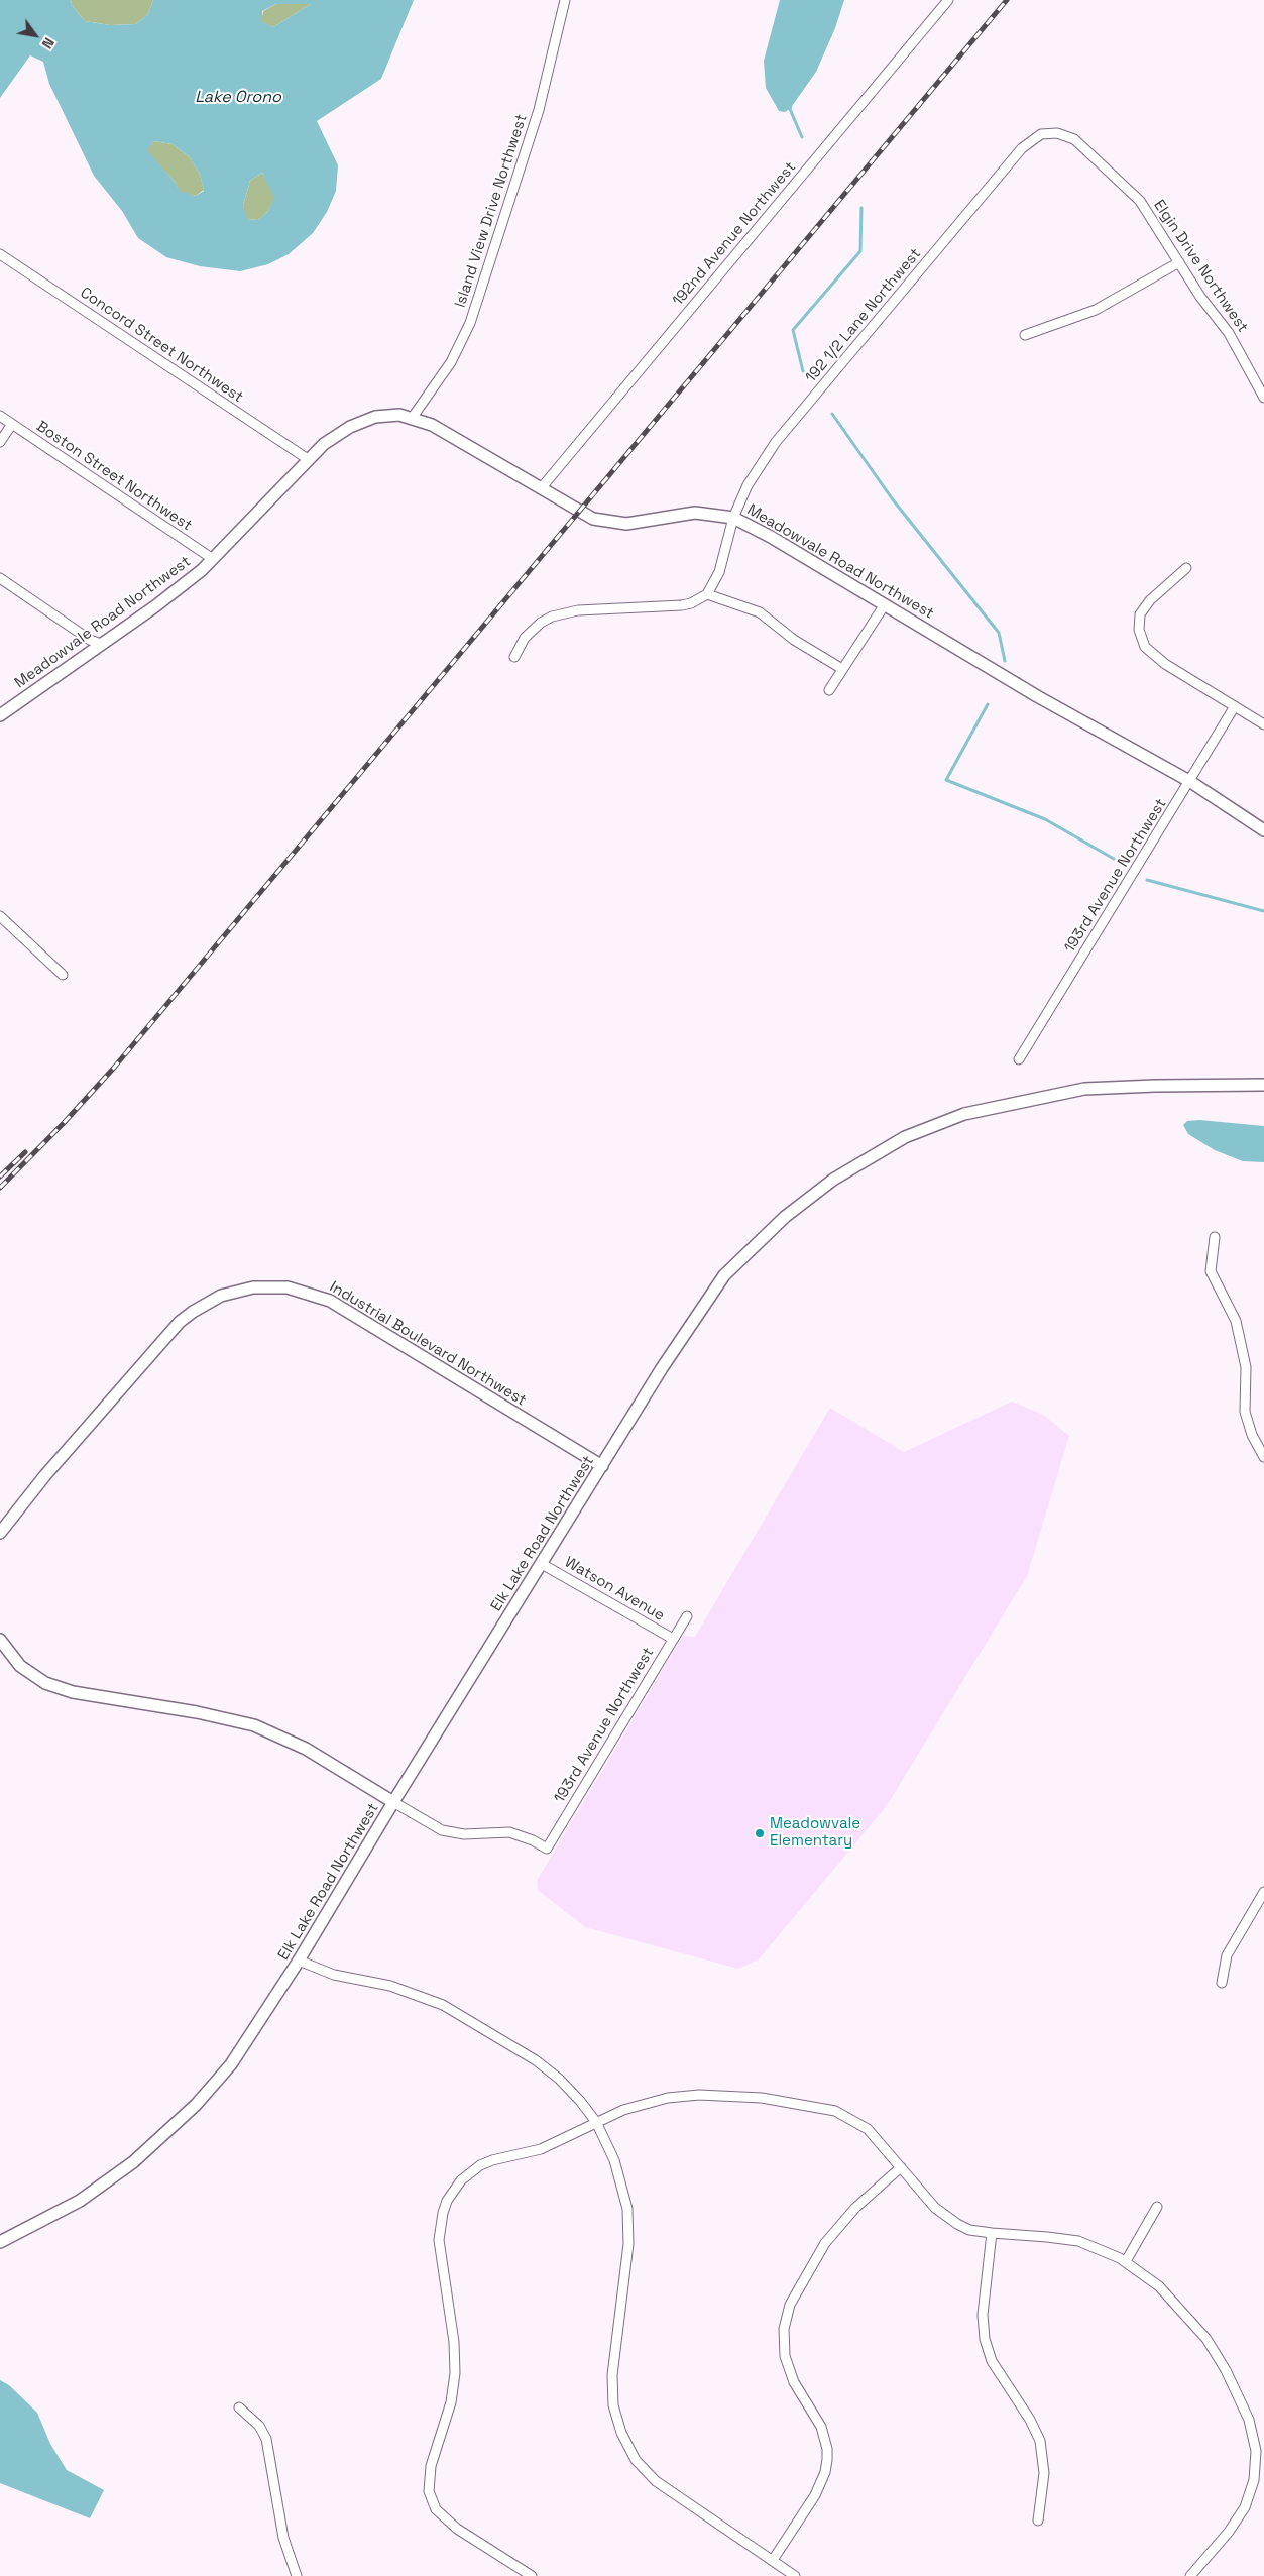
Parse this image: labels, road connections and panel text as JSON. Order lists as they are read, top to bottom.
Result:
{
  "streets": {
    "street": [
      "Island View Drive Northwest",
      "192nd Avenue Northwest",
      "Elgin Drive Northwest",
      "192 1/2 Lane Northwest",
      "Concord Street Northwest",
      "Boston Street Northwest",
      "Meadowvale Road Northwest",
      "193rd Avenue Northwest",
      "Industrial Boulevard Northwest",
      "Elk Lake Road Northwest",
      "Watson Avenue"
    ]
  },
  "crossings": [
    ["Island View Drive Northwest", "Meadowvale Road Northwest"],
    ["192nd Avenue Northwest", "Meadowvale Road Northwest"],
    ["Elgin Drive Northwest", "192 1/2 Lane Northwest"],
    ["192 1/2 Lane Northwest", "Meadowvale Road Northwest"],
    ["Concord Street Northwest", "Meadowvale Road Northwest"],
    ["Boston Street Northwest", "Meadowvale Road Northwest"],
    ["Meadowvale Road Northwest", "193rd Avenue Northwest"],
    ["193rd Avenue Northwest", "Elk Lake Road Northwest"],
    ["193rd Avenue Northwest", "Watson Avenue"],
    ["Industrial Boulevard Northwest", "Elk Lake Road Northwest"],
    ["Elk Lake Road Northwest", "Watson Avenue"]
  ],
  "water": ["Lake Orono"],
  "places": ["Meadowvale Elementary"],
  "north": "bottom right"
}
